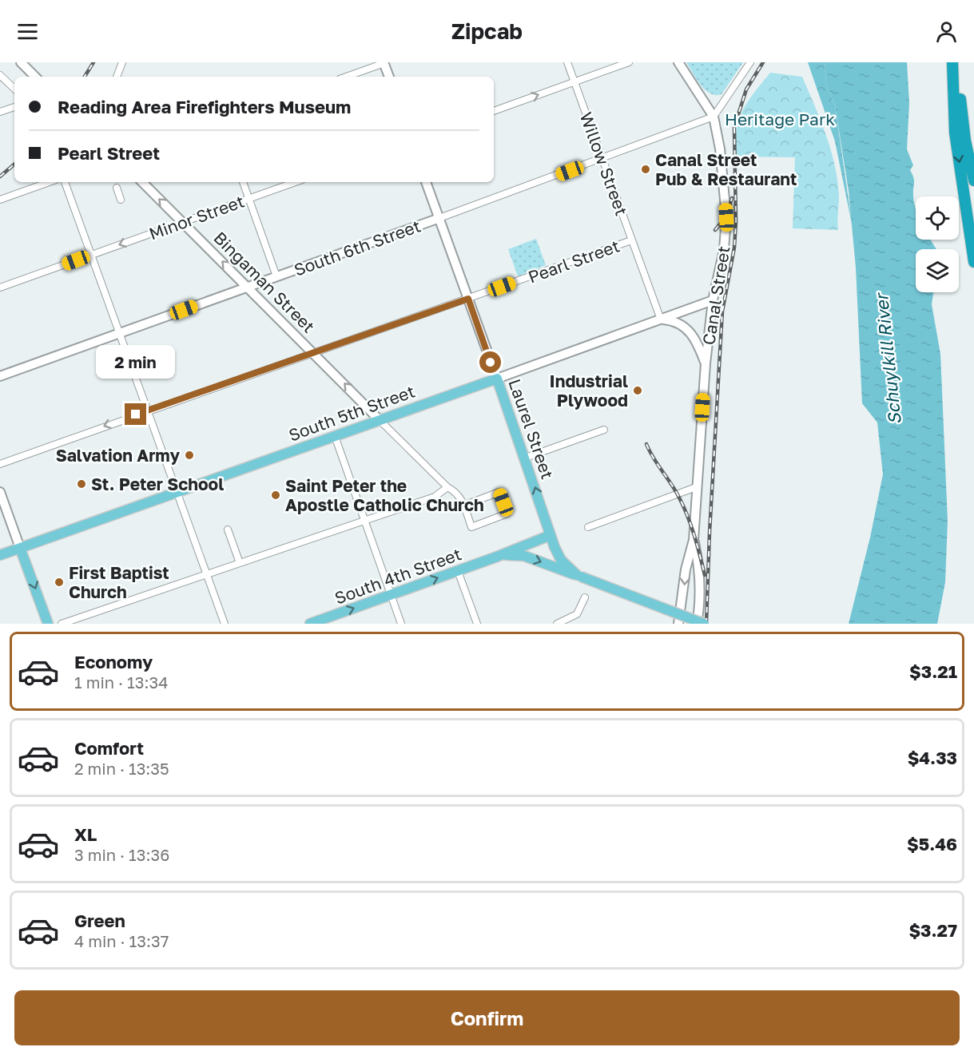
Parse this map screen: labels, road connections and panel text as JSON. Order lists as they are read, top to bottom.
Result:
{
  "streets": {
    "main road": ["South 5th Street", "Laurel Street", "South 4th Street"],
    "street": [
      "Willow Street",
      "Minor Street",
      "South 6th Street",
      "Pearl Street",
      "Bingaman Street",
      "Canal Street"
    ]
  },
  "crossings": [
    ["Willow Street", "South 6th Street"],
    ["Willow Street", "Pearl Street"],
    ["Willow Street", "South 5th Street"],
    ["Minor Street", "Bingaman Street"],
    ["South 6th Street", "Bingaman Street"],
    ["South 6th Street", "Canal Street"],
    ["South 6th Street", "Laurel Street"],
    ["Pearl Street", "Bingaman Street"],
    ["Pearl Street", "Laurel Street"],
    ["Bingaman Street", "South 5th Street"],
    ["Canal Street", "South 5th Street"],
    ["South 5th Street", "Laurel Street"],
    ["Laurel Street", "South 4th Street"]
  ],
  "one_way": ["South 4th Street"],
  "water": ["Schuylkill River"],
  "parks": ["Heritage Park"],
  "places": [
    "Canal Street Pub & Restaurant",
    "Industrial Plywood",
    "Salvation Army",
    "St. Peter School",
    "Saint Peter the Apostle Catholic Church",
    "First Baptist Church"
  ],
  "page": {
    "header": "Zipcab",
    "banner": ["Reading Area Firefighters Museum", "Pearl Street"],
    "bubble": "2 min",
    "list": [
      {
        "name": "Economy",
        "note": "1 min · 13:34",
        "value": "$3.21"
      },
      {
        "name": "Comfort",
        "note": "2 min · 13:35",
        "value": "$4.33"
      },
      {
        "name": "XL",
        "note": "3 min · 13:36",
        "value": "$5.46"
      },
      {
        "name": "Green",
        "note": "4 min · 13:37",
        "value": "$3.27"
      }
    ],
    "buttons": "Confirm"
  }
}
